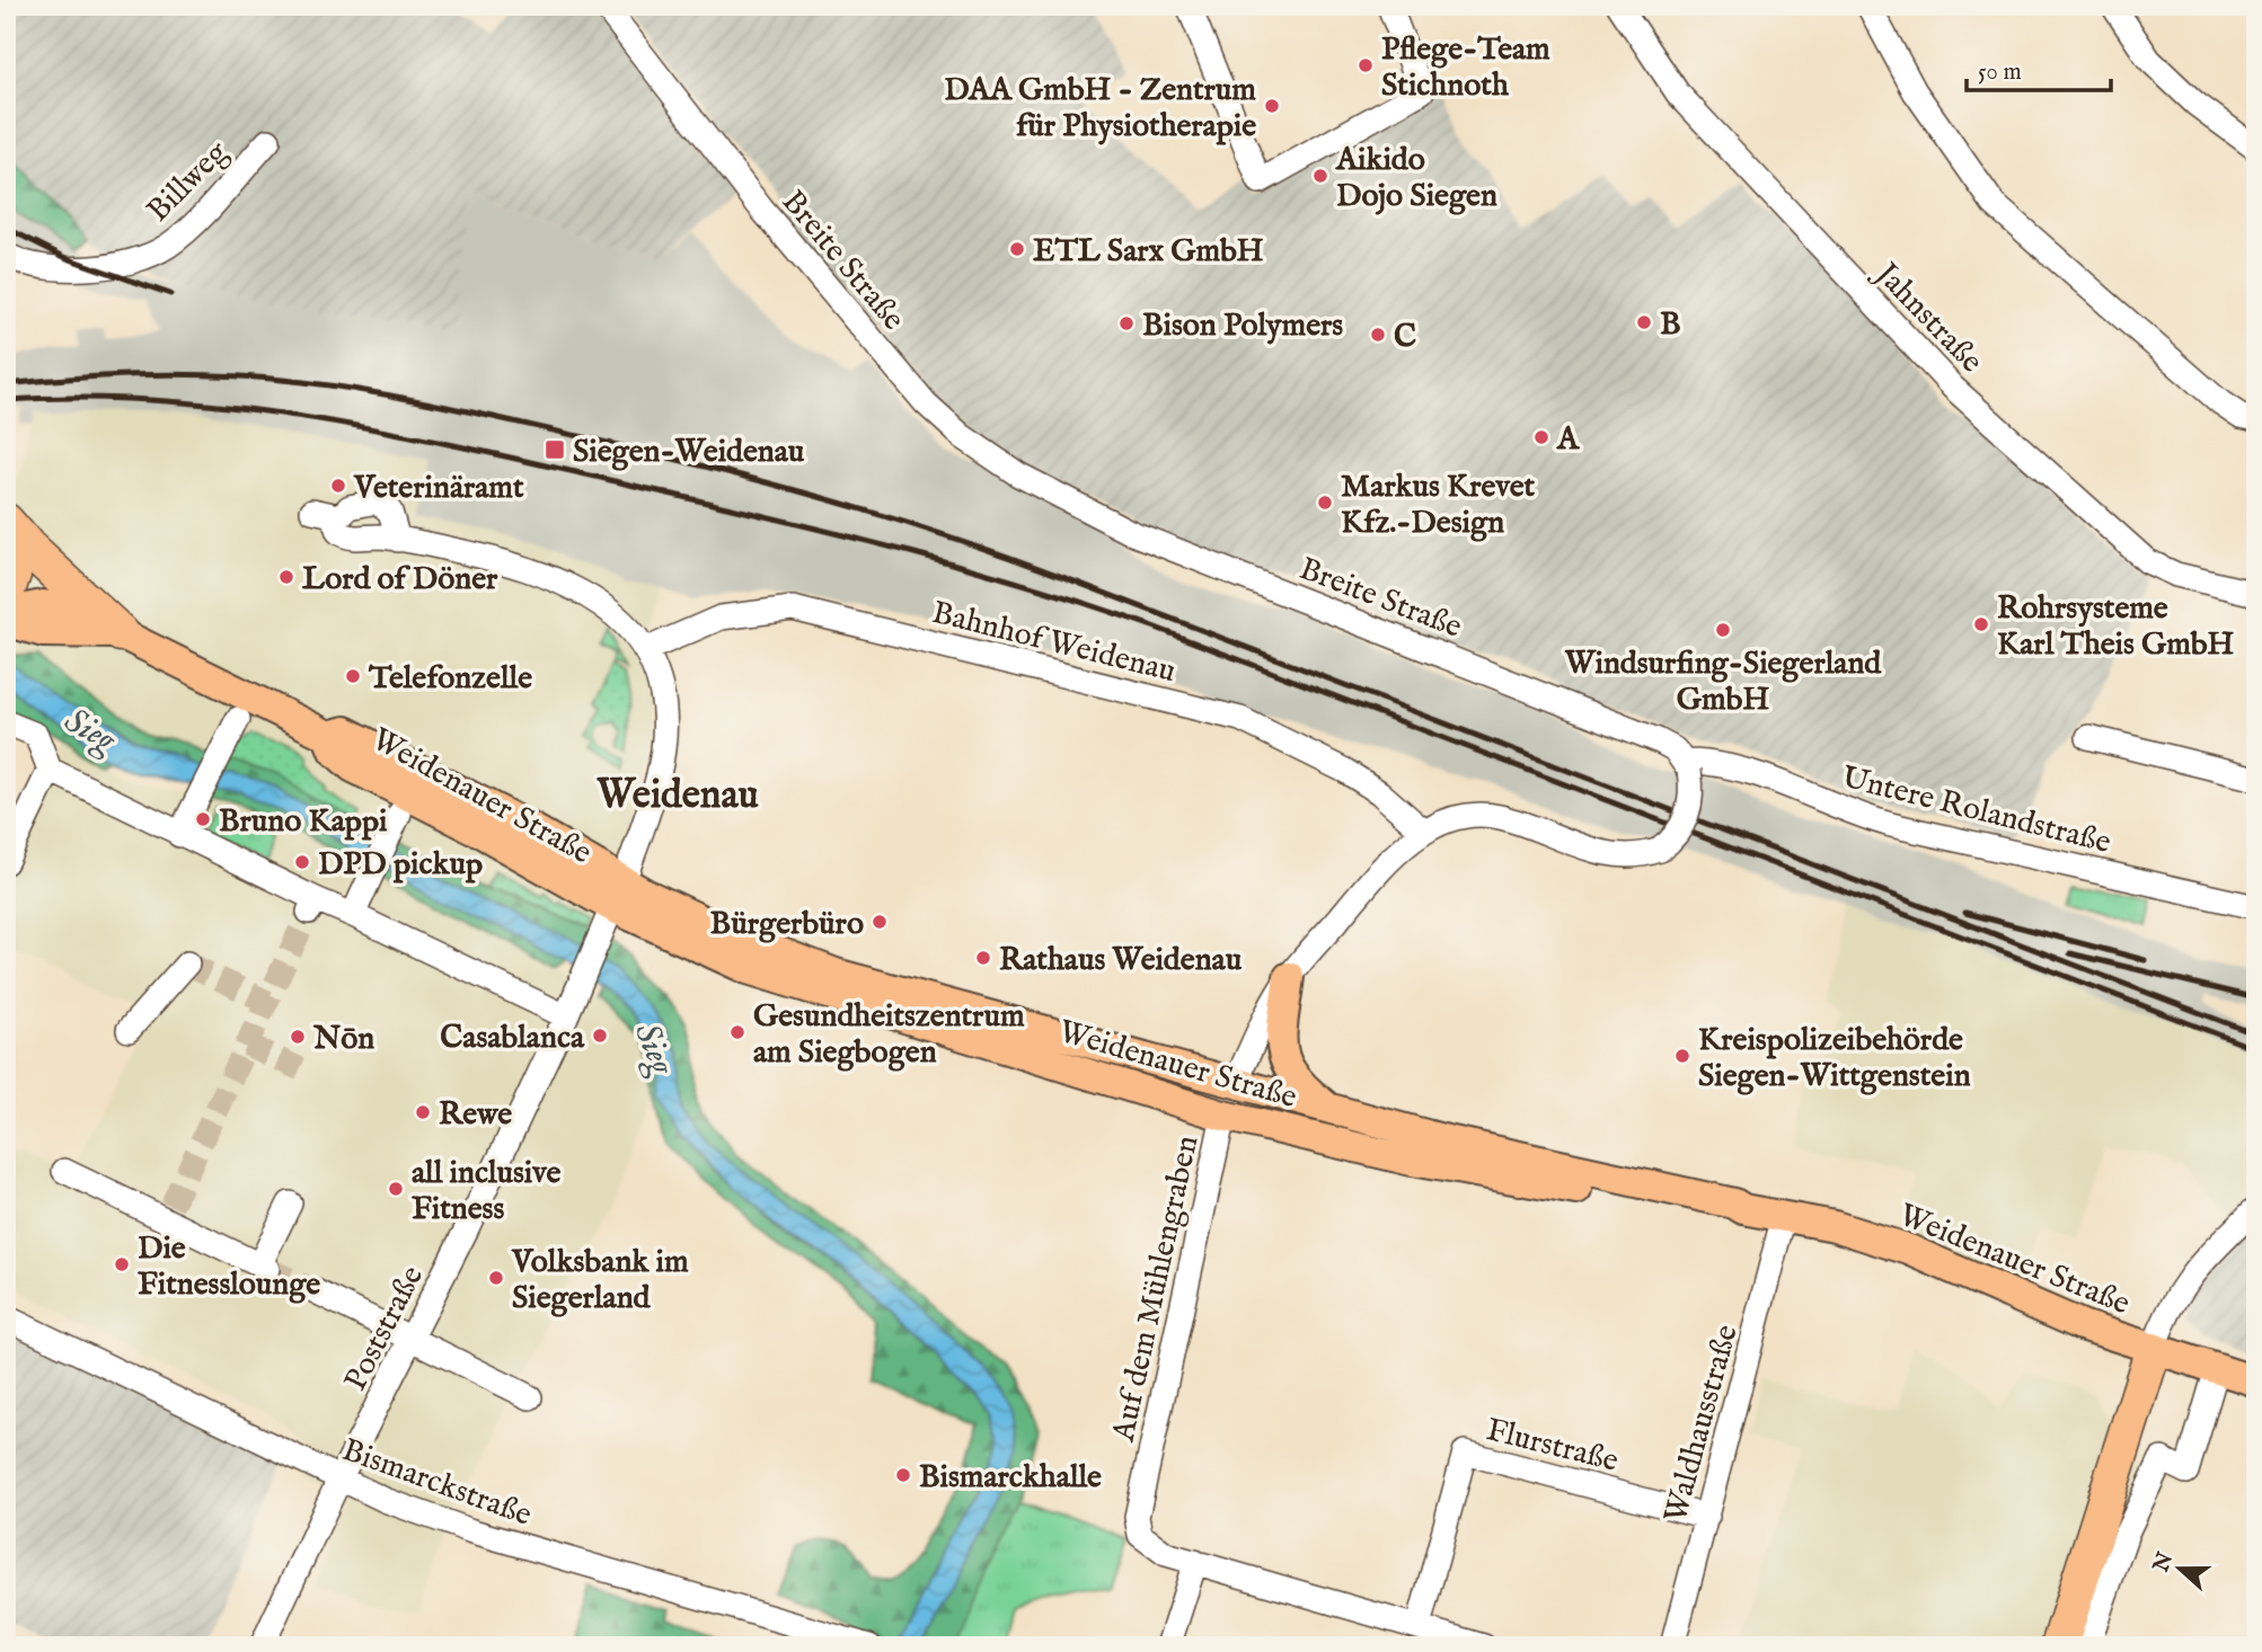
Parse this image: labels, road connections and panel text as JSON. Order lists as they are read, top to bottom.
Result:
{
  "streets": {
    "main road": ["Weidenauer Straße"],
    "street": [
      "Billweg",
      "Breite Straße",
      "Jahnstraße",
      "Bahnhof Weidenau",
      "Untere Rolandstraße",
      "Auf dem Mühlengraben",
      "Poststraße",
      "Waldhausstraße",
      "Flurstraße",
      "Bismarckstraße"
    ]
  },
  "crossings": [
    ["Breite Straße", "Untere Rolandstraße"],
    ["Weidenauer Straße", "Auf dem Mühlengraben"],
    ["Weidenauer Straße", "Poststraße"],
    ["Weidenauer Straße", "Waldhausstraße"],
    ["Poststraße", "Bismarckstraße"],
    ["Waldhausstraße", "Flurstraße"]
  ],
  "districts": ["Weidenau"],
  "water": ["Sieg"],
  "places": {
    "other": [
      "Pflege-Team Stichnoth",
      "DAA GmbH - Zentrum für Physiotherapie",
      "Aikido Dojo Siegen",
      "ETL Sarx GmbH",
      "B",
      "Bison Polymers",
      "C",
      "A",
      "Veterinäramt",
      "Markus Krevet Kfz.-Design",
      "Lord of Döner",
      "Rohrsysteme Karl Theis GmbH",
      "Windsurfing-Siegerland GmbH",
      "Telefonzelle",
      "Bruno Kappi",
      "DPD pickup",
      "Bürgerbüro",
      "Rathaus Weidenau",
      "Gesundheitszentrum am Siegbogen",
      "Casablanca",
      "Nōn",
      "Kreispolizeibehörde Siegen-Wittgenstein",
      "Rewe",
      "all inclusive Fitness",
      "Die Fitnesslounge",
      "Volksbank im Siegerland",
      "Bismarckhalle"
    ],
    "transit": ["Siegen-Weidenau"]
  },
  "scale_bar": "50 m",
  "north": "left"
}
